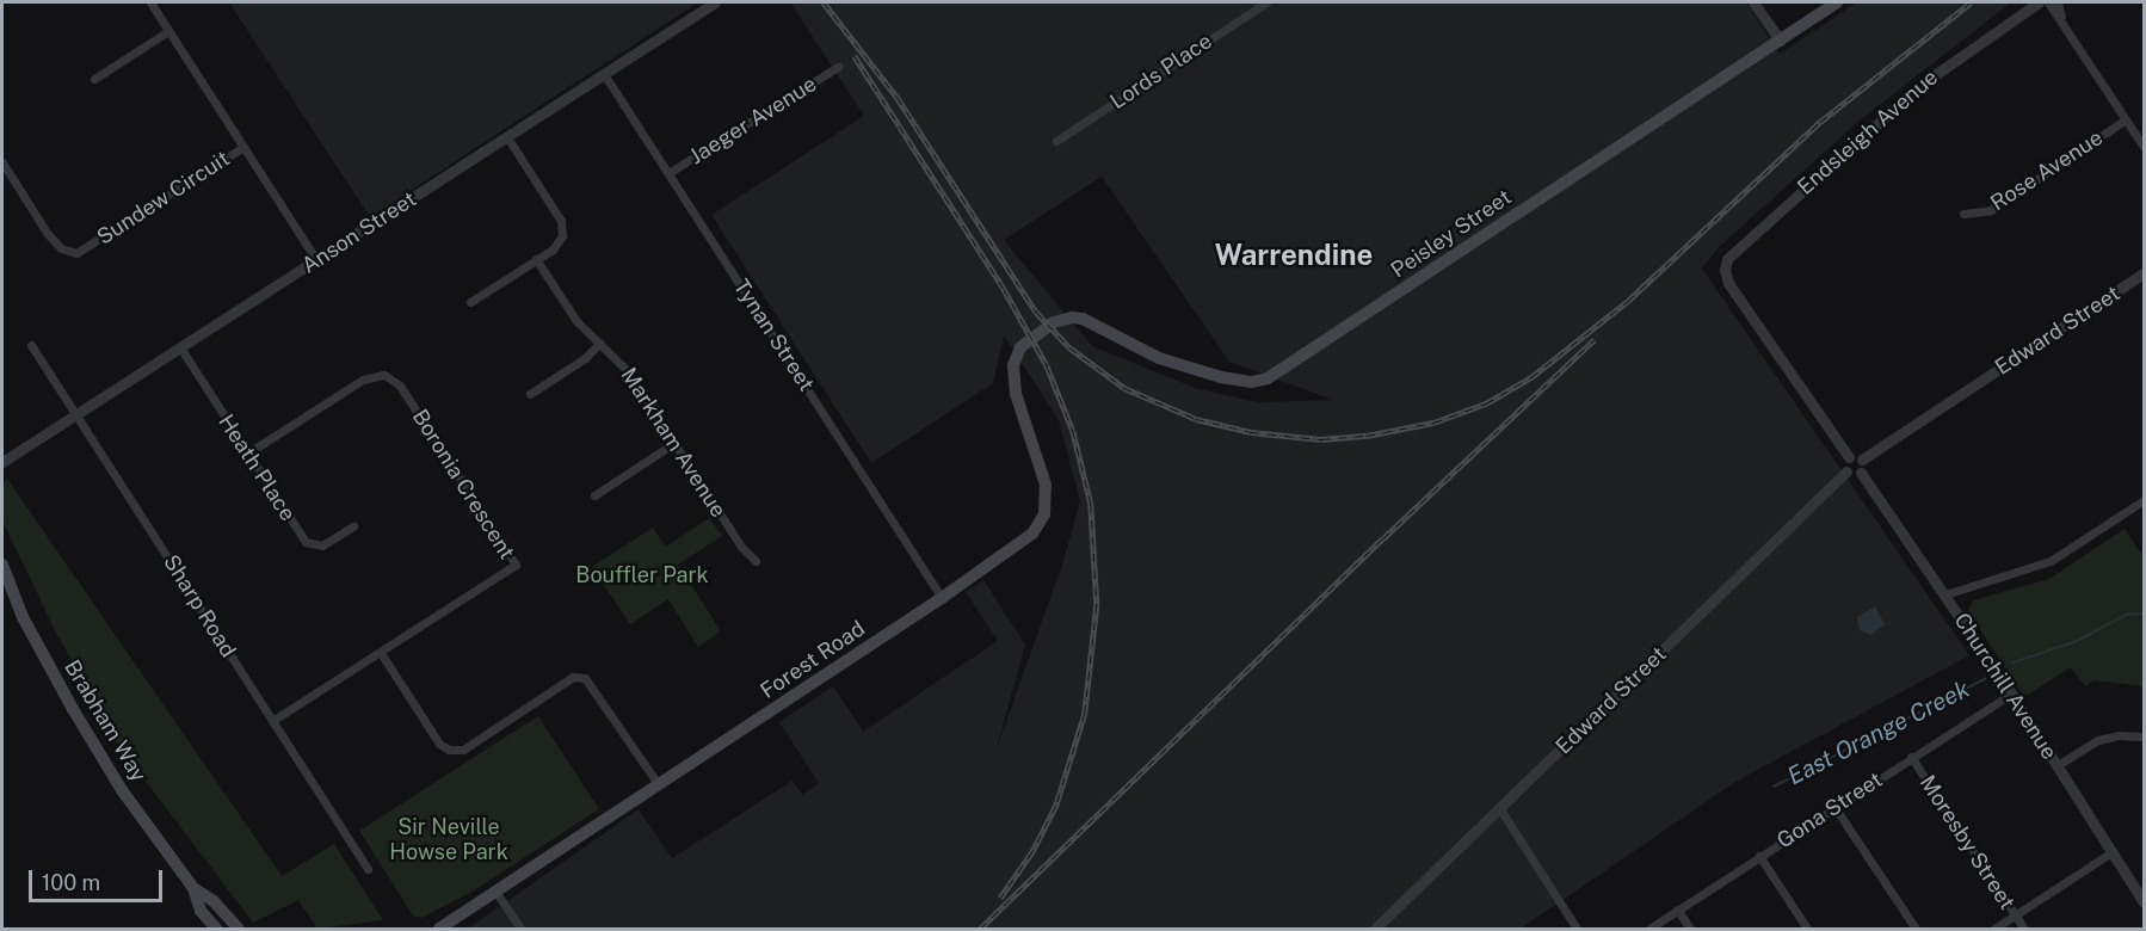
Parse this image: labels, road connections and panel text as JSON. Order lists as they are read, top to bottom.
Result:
{
  "streets": {
    "main road": ["Peisley Street", "Forest Road", "Brabham Way"],
    "street": [
      "Lords Place",
      "Jaeger Avenue",
      "Endsleigh Avenue",
      "Rose Avenue",
      "Sundew Circuit",
      "Anson Street",
      "Edward Street",
      "Tynan Street",
      "Markham Avenue",
      "Heath Place",
      "Boronia Crescent",
      "Sharp Road",
      "Churchill Avenue",
      "Gona Street",
      "Moresby Street"
    ]
  },
  "crossings": [
    ["Jaeger Avenue", "Tynan Street"],
    ["Endsleigh Avenue", "Edward Street"],
    ["Endsleigh Avenue", "Churchill Avenue"],
    ["Sundew Circuit", "Anson Street"],
    ["Anson Street", "Tynan Street"],
    ["Anson Street", "Heath Place"],
    ["Anson Street", "Sharp Road"],
    ["Peisley Street", "Forest Road"],
    ["Edward Street", "Churchill Avenue"],
    ["Tynan Street", "Forest Road"],
    ["Heath Place", "Boronia Crescent"],
    ["Boronia Crescent", "Sharp Road"],
    ["Churchill Avenue", "Gona Street"],
    ["Gona Street", "Moresby Street"]
  ],
  "districts": ["Warrendine"],
  "water": ["East Orange Creek"],
  "parks": ["Bouffler Park", "Sir Neville Howse Park"],
  "scale_bar": "100 m"
}
